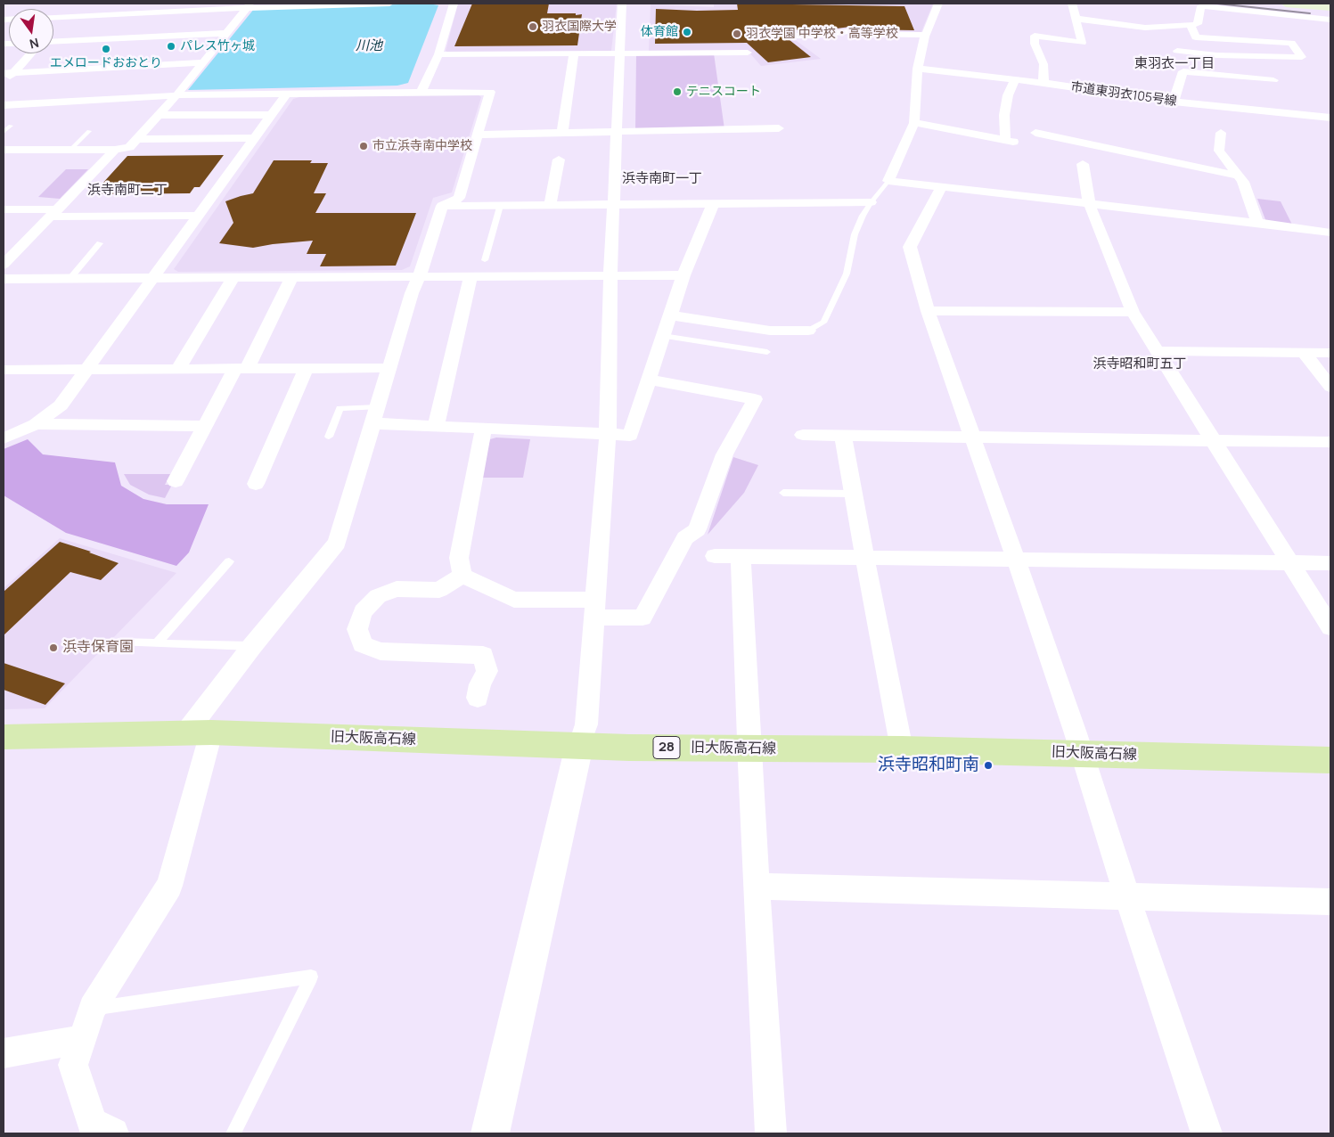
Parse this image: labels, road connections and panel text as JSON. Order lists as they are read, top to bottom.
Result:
{
  "streets": {
    "main road": ["旧大阪高石線", "28"],
    "street": ["市道東羽衣105号線"]
  },
  "districts": [
    "東羽衣一丁目",
    "浜寺南町一丁",
    "浜寺南町二丁",
    "浜寺昭和町五丁"
  ],
  "water": ["川池"],
  "places": [
    "羽衣国際大学",
    "体育館",
    "羽衣学園 中学校・高等学校",
    "パレス竹ヶ城",
    "エメロードおおとり",
    "テニスコート",
    "市立浜寺南中学校",
    "浜寺保育園",
    "浜寺昭和町南"
  ],
  "north": "bottom"
}
